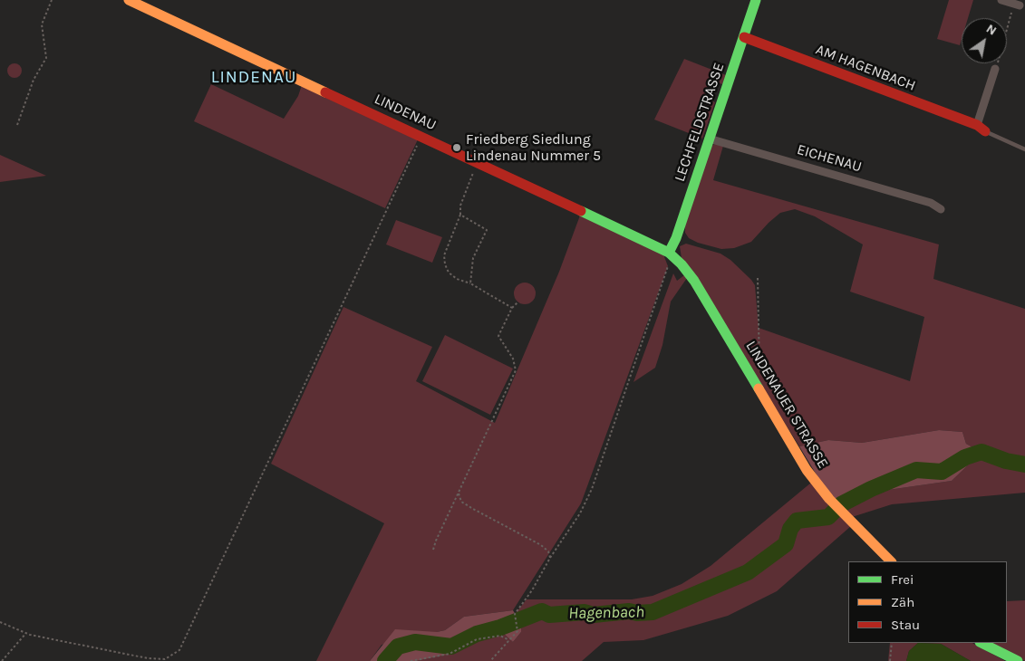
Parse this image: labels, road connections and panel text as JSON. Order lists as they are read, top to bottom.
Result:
{
  "streets": {
    "street": [
      "AM HAGENBACH",
      "LINDENAU",
      "LECHFELDSTRASSE",
      "EICHENAU",
      "LINDENAUER STRASSE"
    ]
  },
  "crossings": [
    ["AM HAGENBACH", "LECHFELDSTRASSE"],
    ["LINDENAU", "LECHFELDSTRASSE"],
    ["LINDENAU", "LINDENAUER STRASSE"],
    ["LECHFELDSTRASSE", "EICHENAU"],
    ["LECHFELDSTRASSE", "LINDENAUER STRASSE"]
  ],
  "districts": ["LINDENAU"],
  "water": ["Hagenbach"],
  "places": ["Friedberg Siedlung Lindenau Nummer 5"],
  "legend": ["Frei", "Zäh", "Stau"],
  "north": "top right"
}
